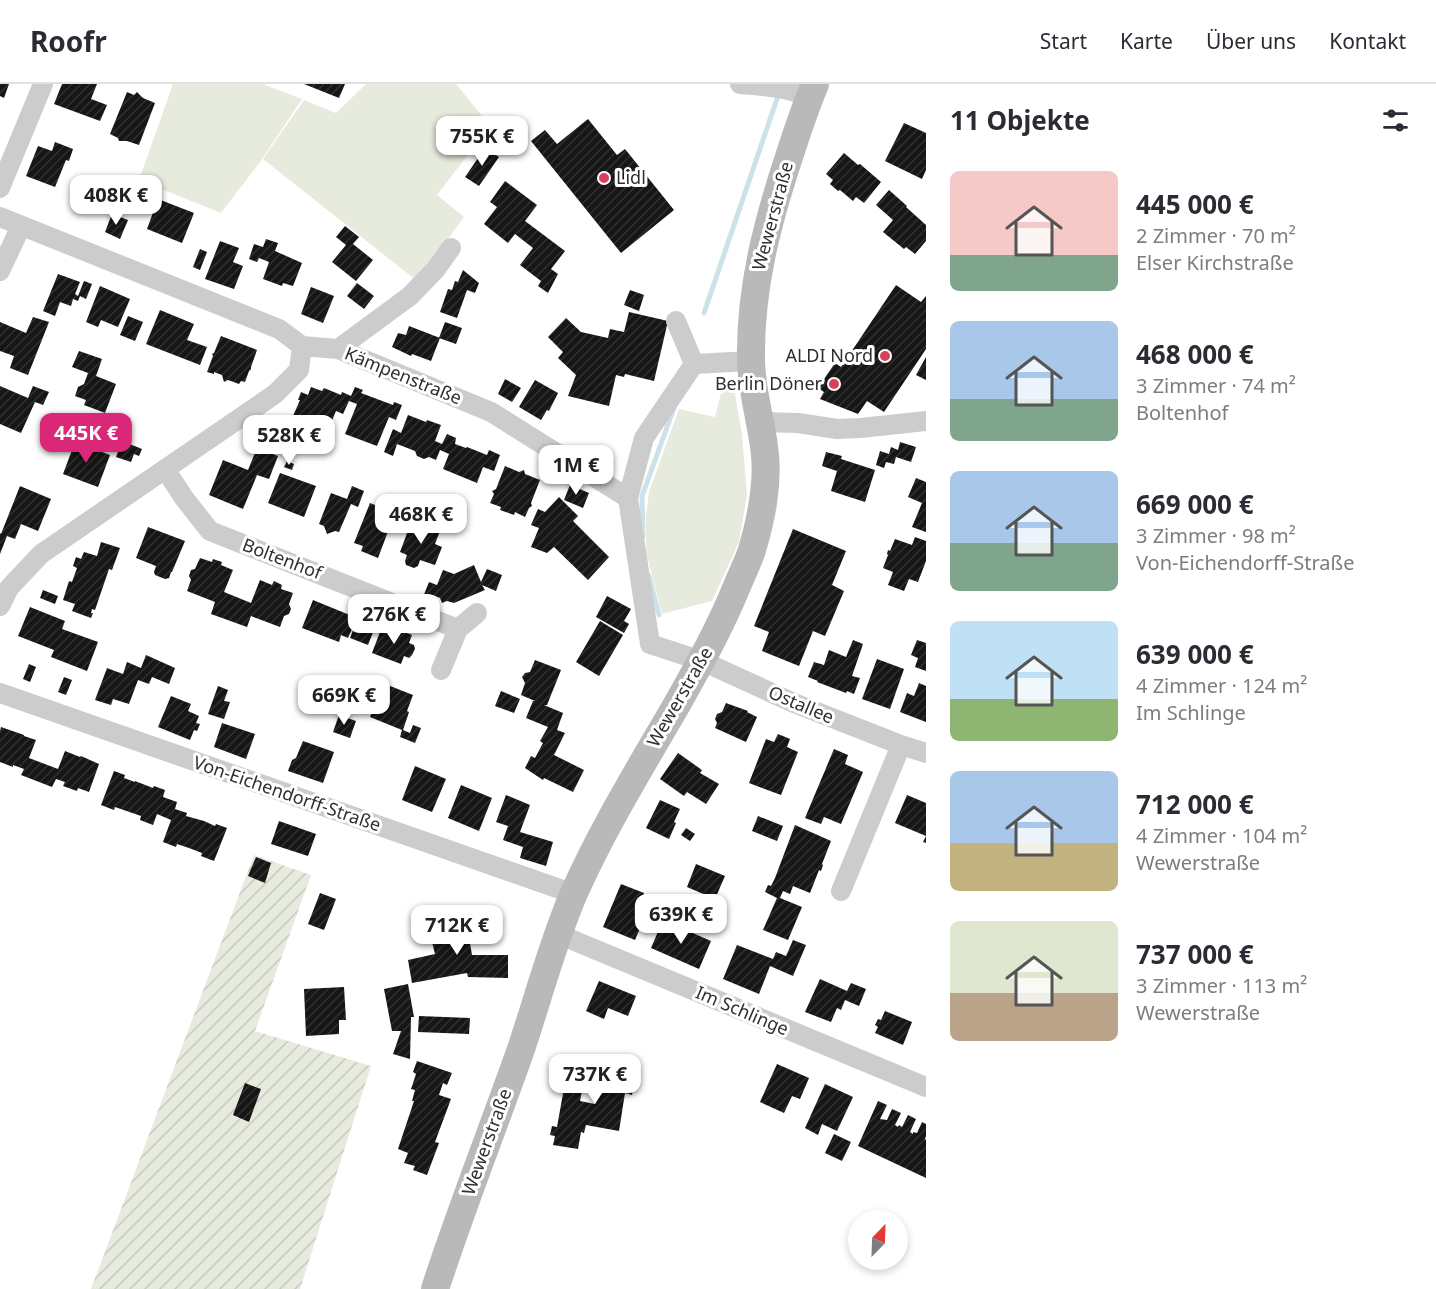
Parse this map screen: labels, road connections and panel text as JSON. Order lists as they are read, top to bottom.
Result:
{
  "streets": {
    "main road": ["Wewerstraße"],
    "street": [
      "Kämpenstraße",
      "Boltenhof",
      "Ostallee",
      "Von-Eichendorff-Straße",
      "Im Schlinge"
    ]
  },
  "crossings": [
    ["Wewerstraße", "Ostallee"],
    ["Wewerstraße", "Von-Eichendorff-Straße"],
    ["Wewerstraße", "Im Schlinge"]
  ],
  "places": ["Lidl", "ALDI Nord", "Berlin Döner"],
  "north": "top right",
  "page": {
    "header": "Roofr",
    "nav": [
      "Start",
      "Karte",
      "Über uns",
      "Kontakt"
    ],
    "heading": "11 Objekte",
    "price": [
      "755K €",
      "408K €",
      "445K €",
      "528K €",
      "1M €",
      "468K €",
      "276K €",
      "669K €",
      "639K €",
      "712K €",
      "737K €"
    ],
    "list": [
      {
        "name": "445 000 €",
        "note": "2 Zimmer · 70 m² · Elser Kirchstraße"
      },
      {
        "name": "468 000 €",
        "note": "3 Zimmer · 74 m² · Boltenhof"
      },
      {
        "name": "669 000 €",
        "note": "3 Zimmer · 98 m² · Von-Eichendorff-Straße"
      },
      {
        "name": "639 000 €",
        "note": "4 Zimmer · 124 m² · Im Schlinge"
      },
      {
        "name": "712 000 €",
        "note": "4 Zimmer · 104 m² · Wewerstraße"
      },
      {
        "name": "737 000 €",
        "note": "3 Zimmer · 113 m² · Wewerstraße"
      }
    ]
  }
}
